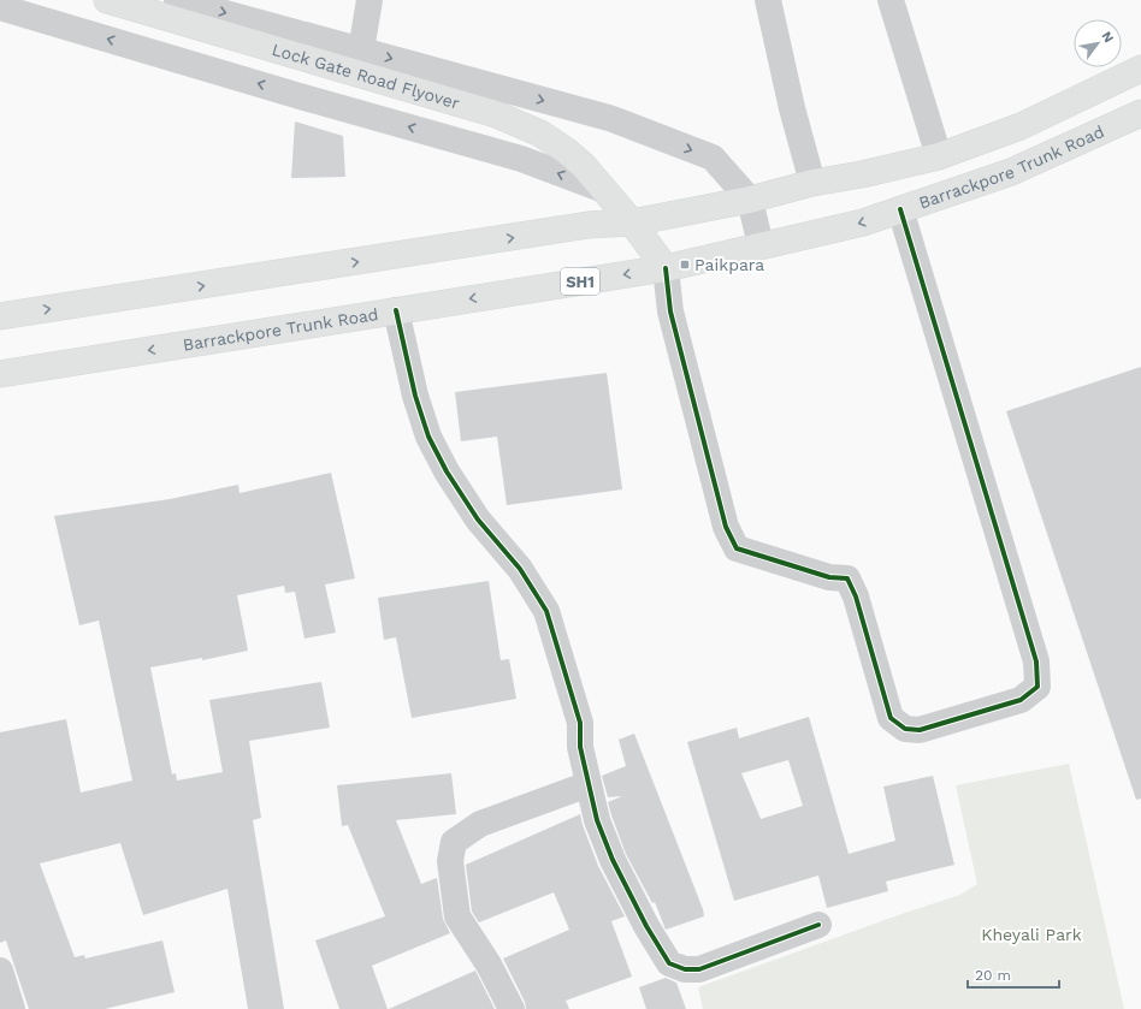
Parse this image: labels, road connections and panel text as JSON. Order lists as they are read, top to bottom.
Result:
{
  "streets": {
    "main road": ["Lock Gate Road Flyover", "Barrackpore Trunk Road", "SH1"]
  },
  "crossings": [
    ["Lock Gate Road Flyover", "Barrackpore Trunk Road"]
  ],
  "parks": ["Kheyali Park"],
  "places": {
    "transit": ["Paikpara"]
  },
  "scale_bar": "20 m",
  "north": "top right"
}
